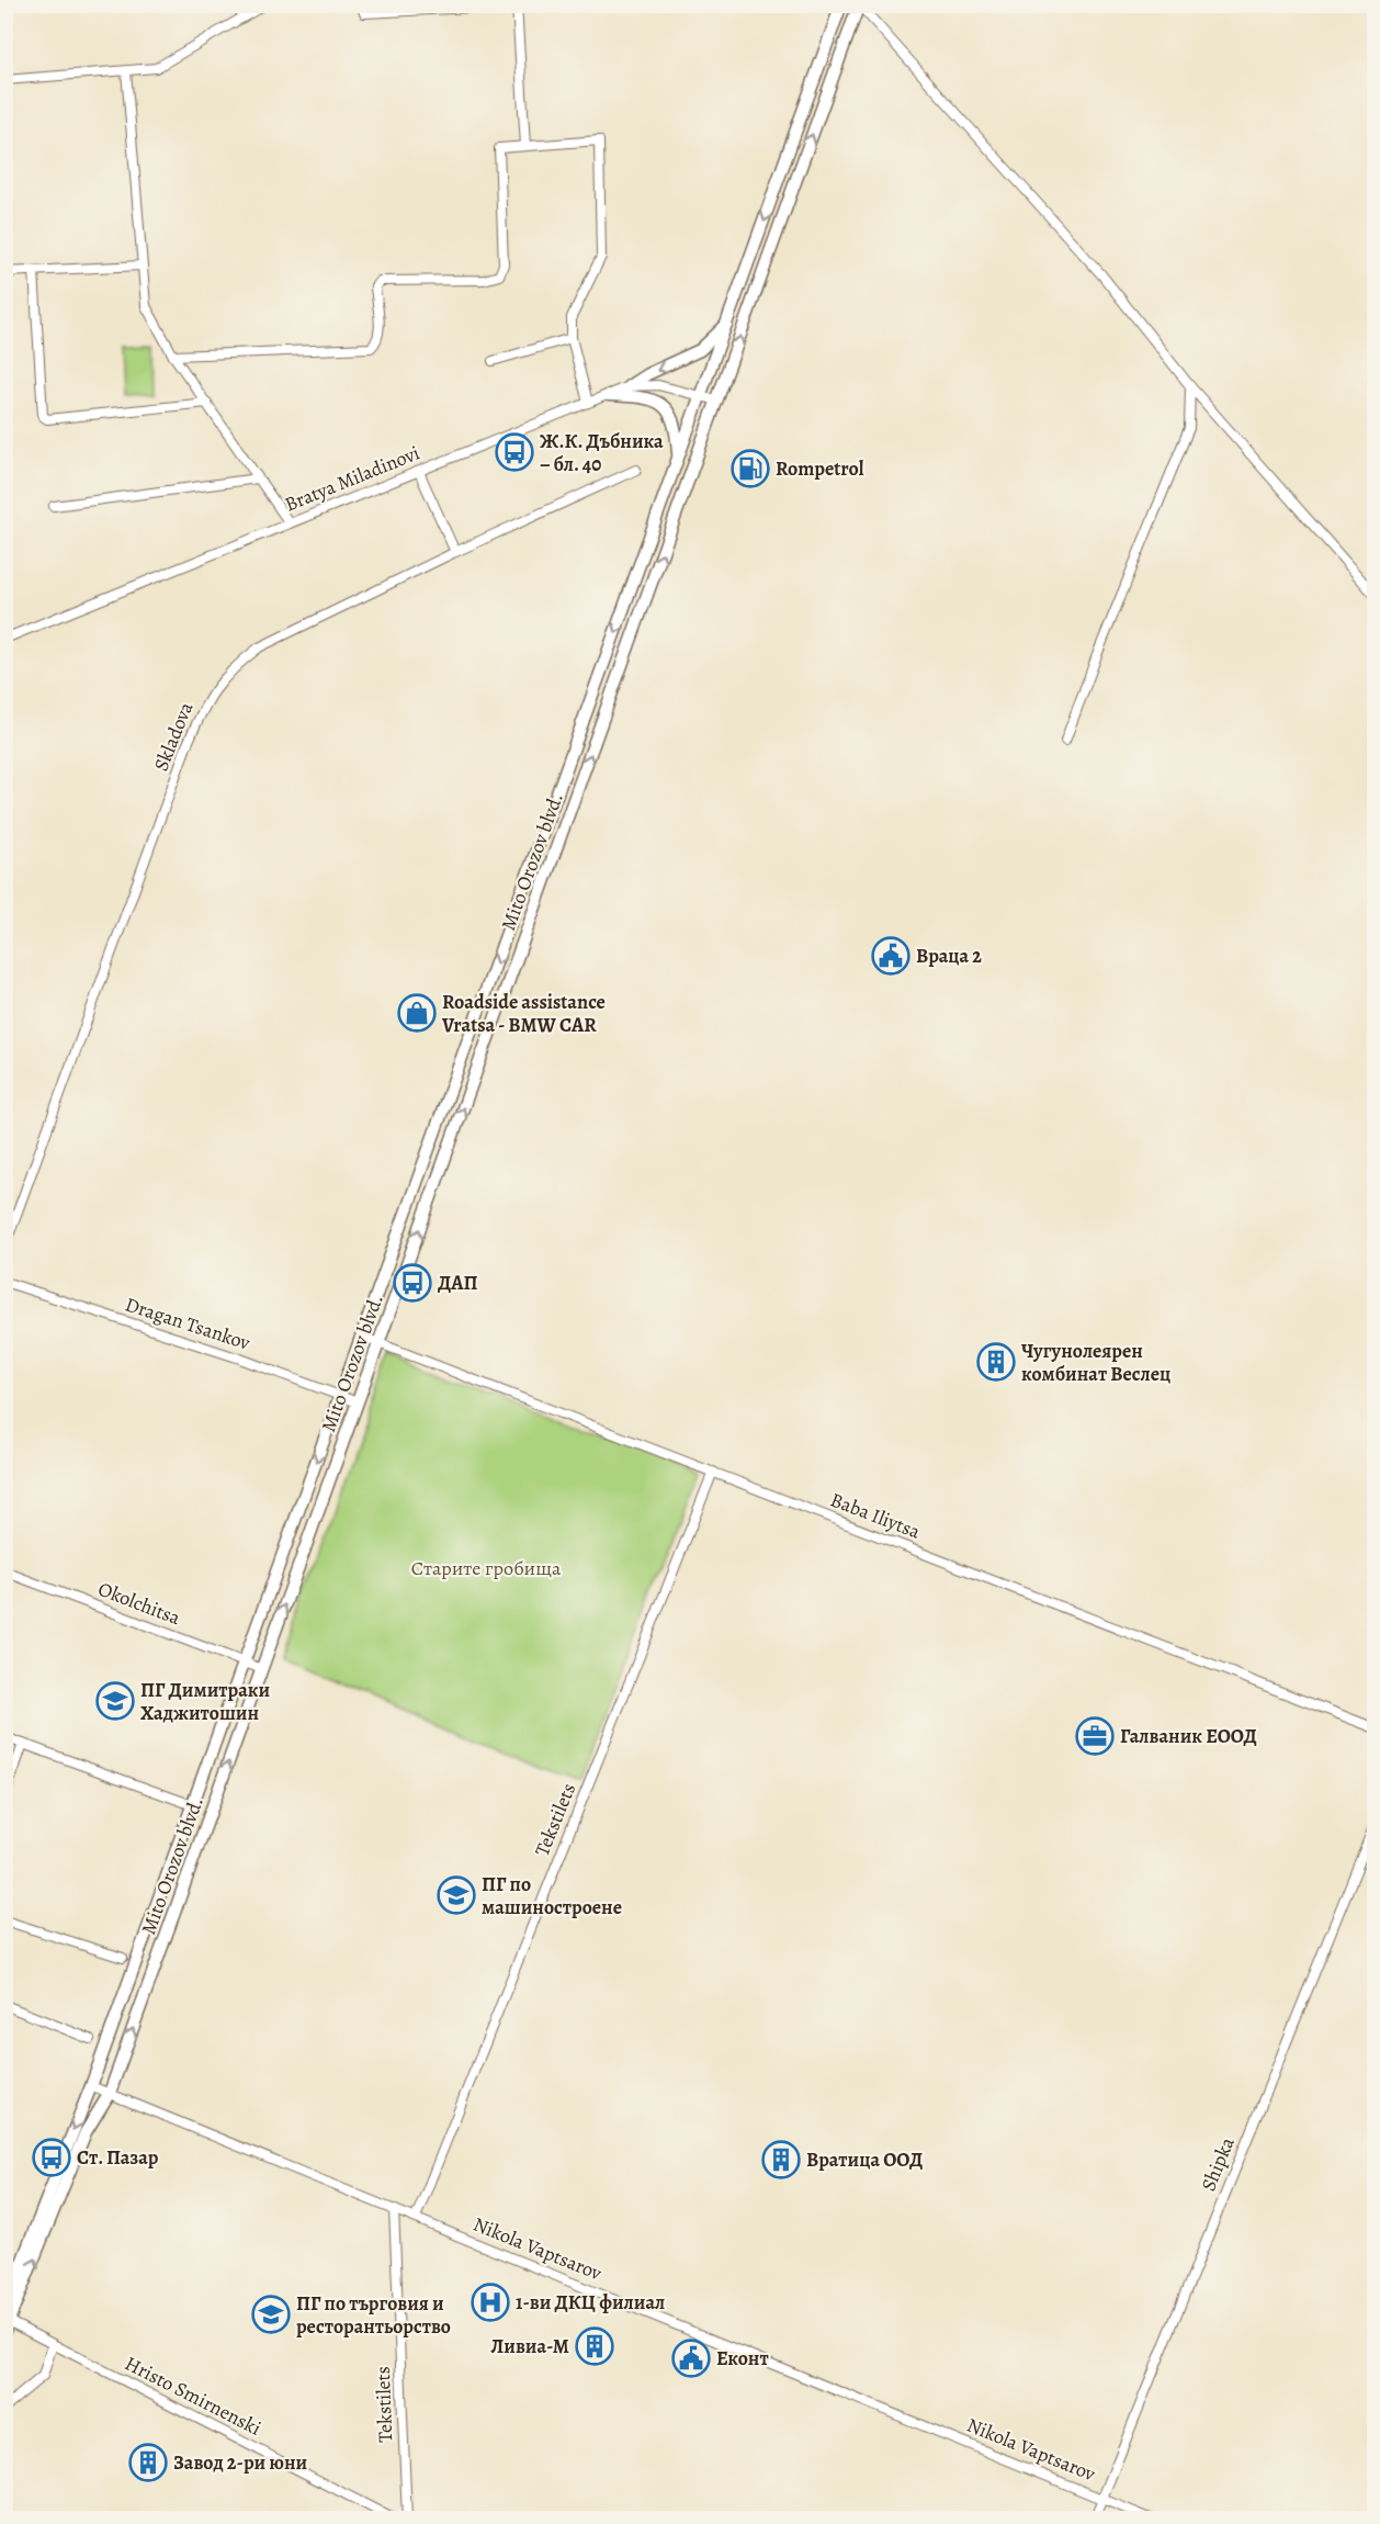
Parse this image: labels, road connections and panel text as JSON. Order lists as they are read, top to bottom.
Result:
{
  "streets": {
    "main road": ["Mito Orozov blvd."],
    "street": [
      "Bratya Miladinovi",
      "Skladova",
      "Dragan Tsankov",
      "Baba Iliytsa",
      "Okolchitsa",
      "Tekstilets",
      "Shipka",
      "Nikola Vaptsarov",
      "Hristo Smirnenski"
    ]
  },
  "crossings": [
    ["Bratya Miladinovi", "Mito Orozov blvd."],
    ["Mito Orozov blvd.", "Dragan Tsankov"],
    ["Mito Orozov blvd.", "Baba Iliytsa"],
    ["Mito Orozov blvd.", "Okolchitsa"],
    ["Mito Orozov blvd.", "Nikola Vaptsarov"],
    ["Mito Orozov blvd.", "Hristo Smirnenski"],
    ["Baba Iliytsa", "Tekstilets"],
    ["Tekstilets", "Nikola Vaptsarov"],
    ["Shipka", "Nikola Vaptsarov"]
  ],
  "parks": ["Старите гробища"],
  "places": {
    "bus stop": ["Ж.К. Дъбника – бл. 40", "ДАП", "Ст. Пазар"],
    "fuel station": ["Rompetrol"],
    "public building": ["Враца 2", "Еконт"],
    "shop": ["Roadside assistance Vratsa - BMW CAR"],
    "building": [
      "Чугунолеярен комбинат Веслец",
      "Вратица ООД",
      "Ливиа-М",
      "Завод 2-ри юни"
    ],
    "school or university": ["ПГ Димитраки Хаджитошин", "ПГ по машиностроене", "ПГ по търговия и ресторантьорство"],
    "office": ["Галваник ЕООД"],
    "hospital": ["1-ви ДКЦ филиал"]
  }
}
